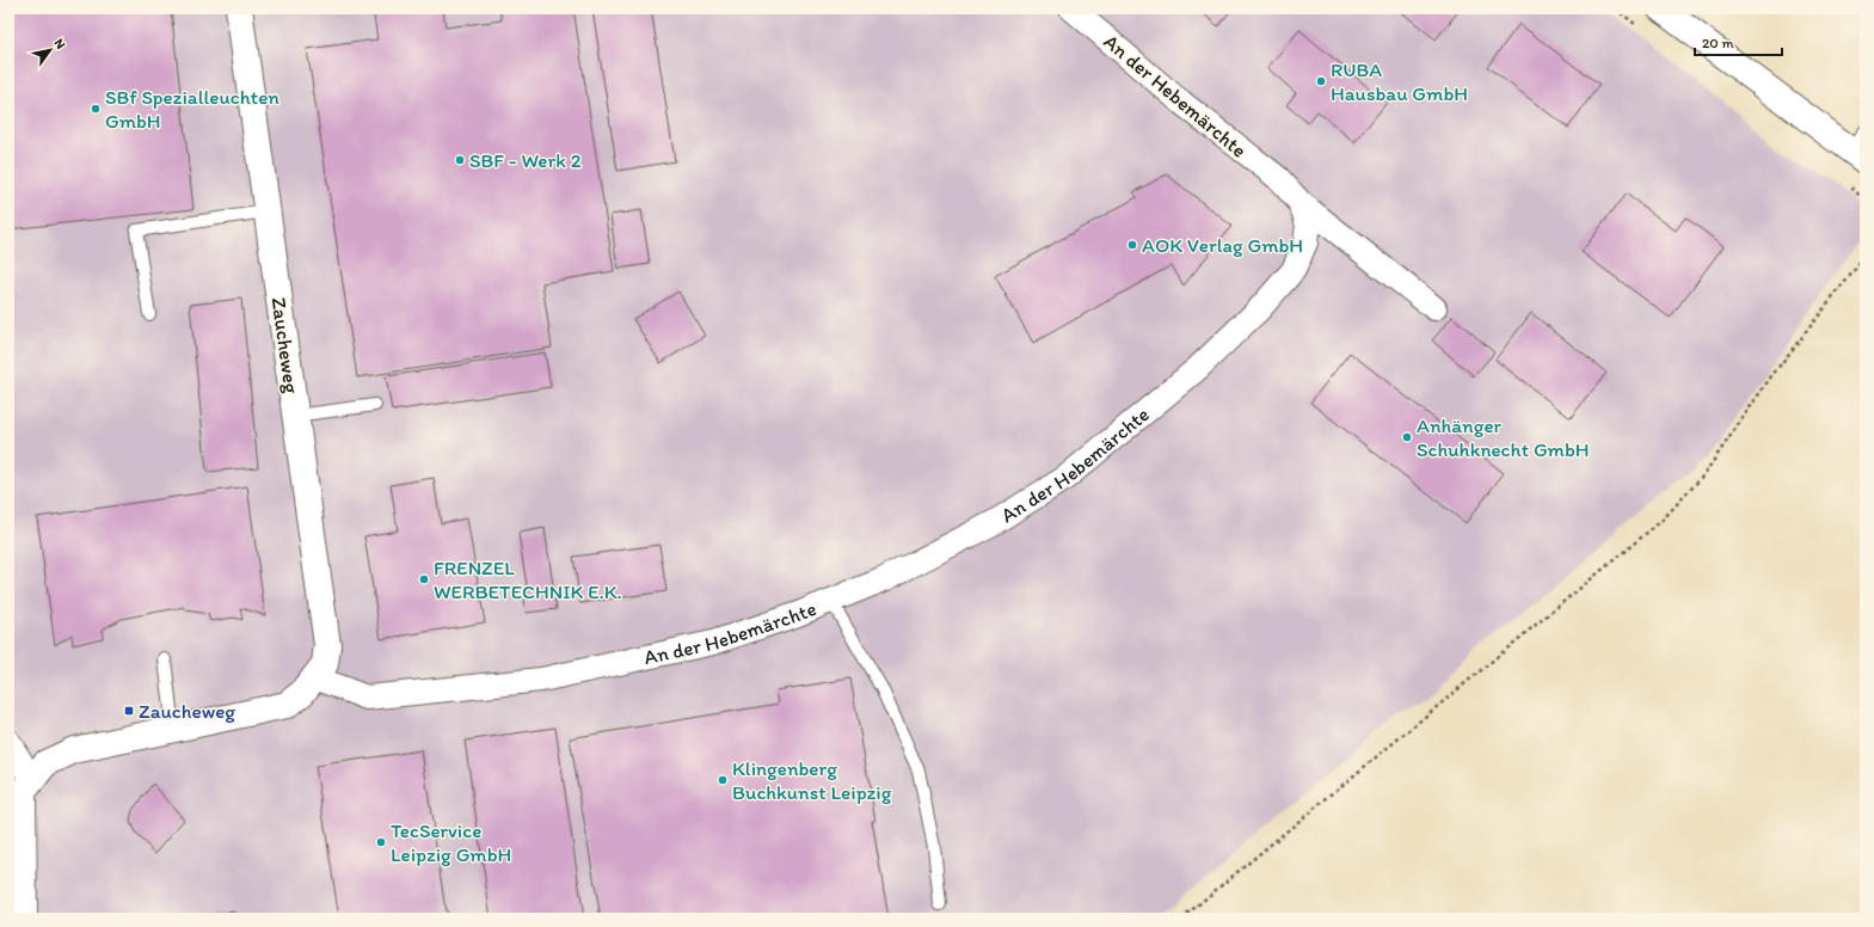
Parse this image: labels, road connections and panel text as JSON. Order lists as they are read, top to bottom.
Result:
{
  "streets": {
    "street": ["An der Hebemärchte", "Zaucheweg"]
  },
  "crossings": [
    ["An der Hebemärchte", "Zaucheweg"]
  ],
  "places": {
    "other": [
      "RUBA Hausbau GmbH",
      "SBf Spezialleuchten GmbH",
      "SBF - Werk 2",
      "AOK Verlag GmbH",
      "Anhänger Schuhknecht GmbH",
      "FRENZEL WERBETECHNIK E.K.",
      "Klingenberg Buchkunst Leipzig",
      "TecService Leipzig GmbH"
    ],
    "transit": ["Zaucheweg"]
  },
  "scale_bar": "20 m",
  "north": "top right"
}
